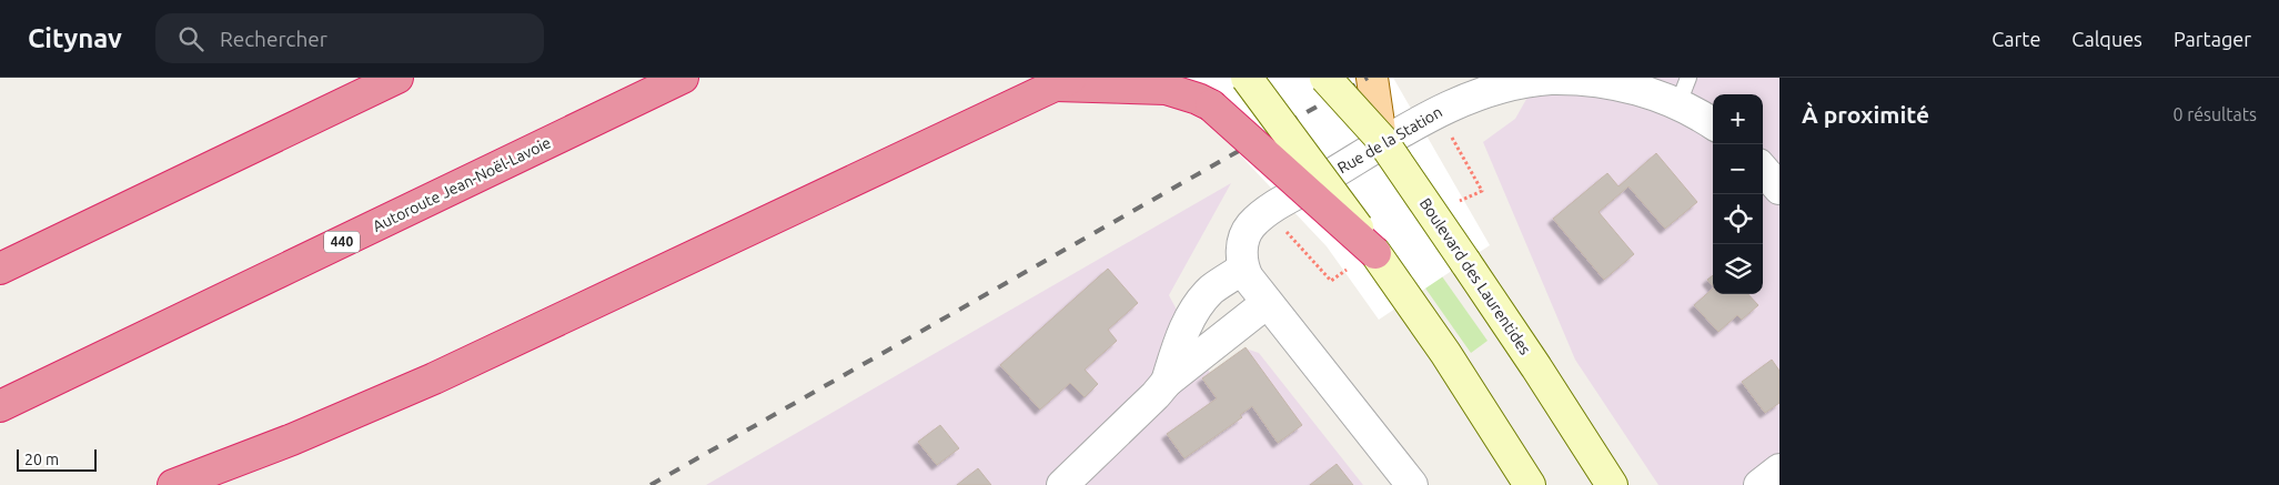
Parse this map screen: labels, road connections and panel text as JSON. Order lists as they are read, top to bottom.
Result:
{
  "streets": {
    "highway": ["Autoroute Jean-Noël-Lavoie", "440"],
    "main road": ["Boulevard des Laurentides"],
    "street": ["Rue de la Station"]
  },
  "scale_bar": "20 m",
  "page": {
    "header": "Citynav",
    "search": "Rechercher",
    "nav": ["Carte", "Calques", "Partager"],
    "heading": ["À proximité", "0 résultats"],
    "map_buttons": ["+", "−"],
    "scale": "20 m"
  }
}
